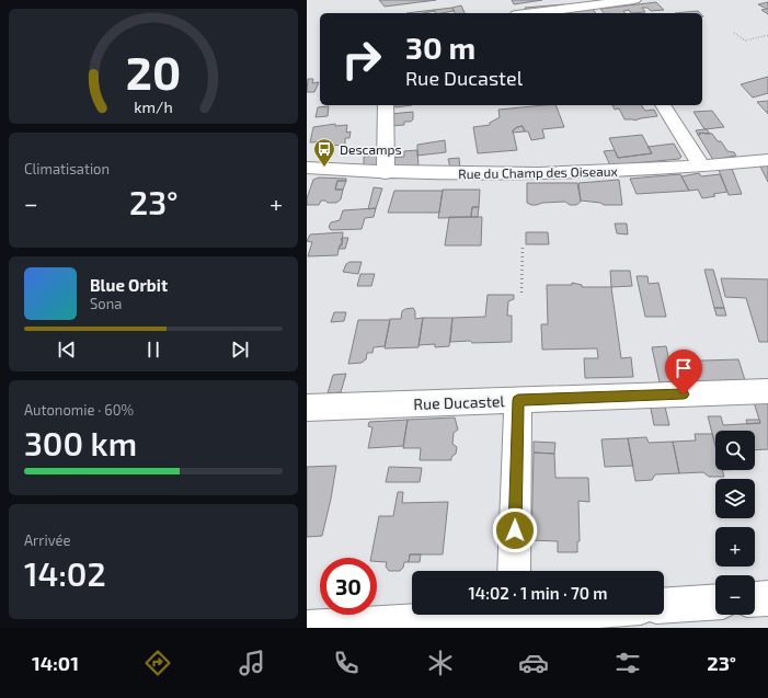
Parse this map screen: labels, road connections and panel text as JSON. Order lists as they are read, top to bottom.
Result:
{
  "streets": {
    "street": ["Rue du Champ des Oiseaux", "Rue Ducastel"]
  },
  "places": {
    "bus stop": ["Descamps"]
  },
  "page": {
    "turn": ["30 m", "Rue Ducastel"],
    "tile": [
      "Climatisation",
      ["Autonomie · 60%", "300 km"],
      ["Arrivée", "14:02"]
    ],
    "heat": ["−", "23°", "+"],
    "song": ["Blue Orbit", "Sona"],
    "map_buttons": ["+", "−"],
    "limit": "30",
    "trip": "14:02 · 1 min · 70 m",
    "tabs": ["14:01", "23°"],
    "gauge": ["20", "km/h"]
  }
}
